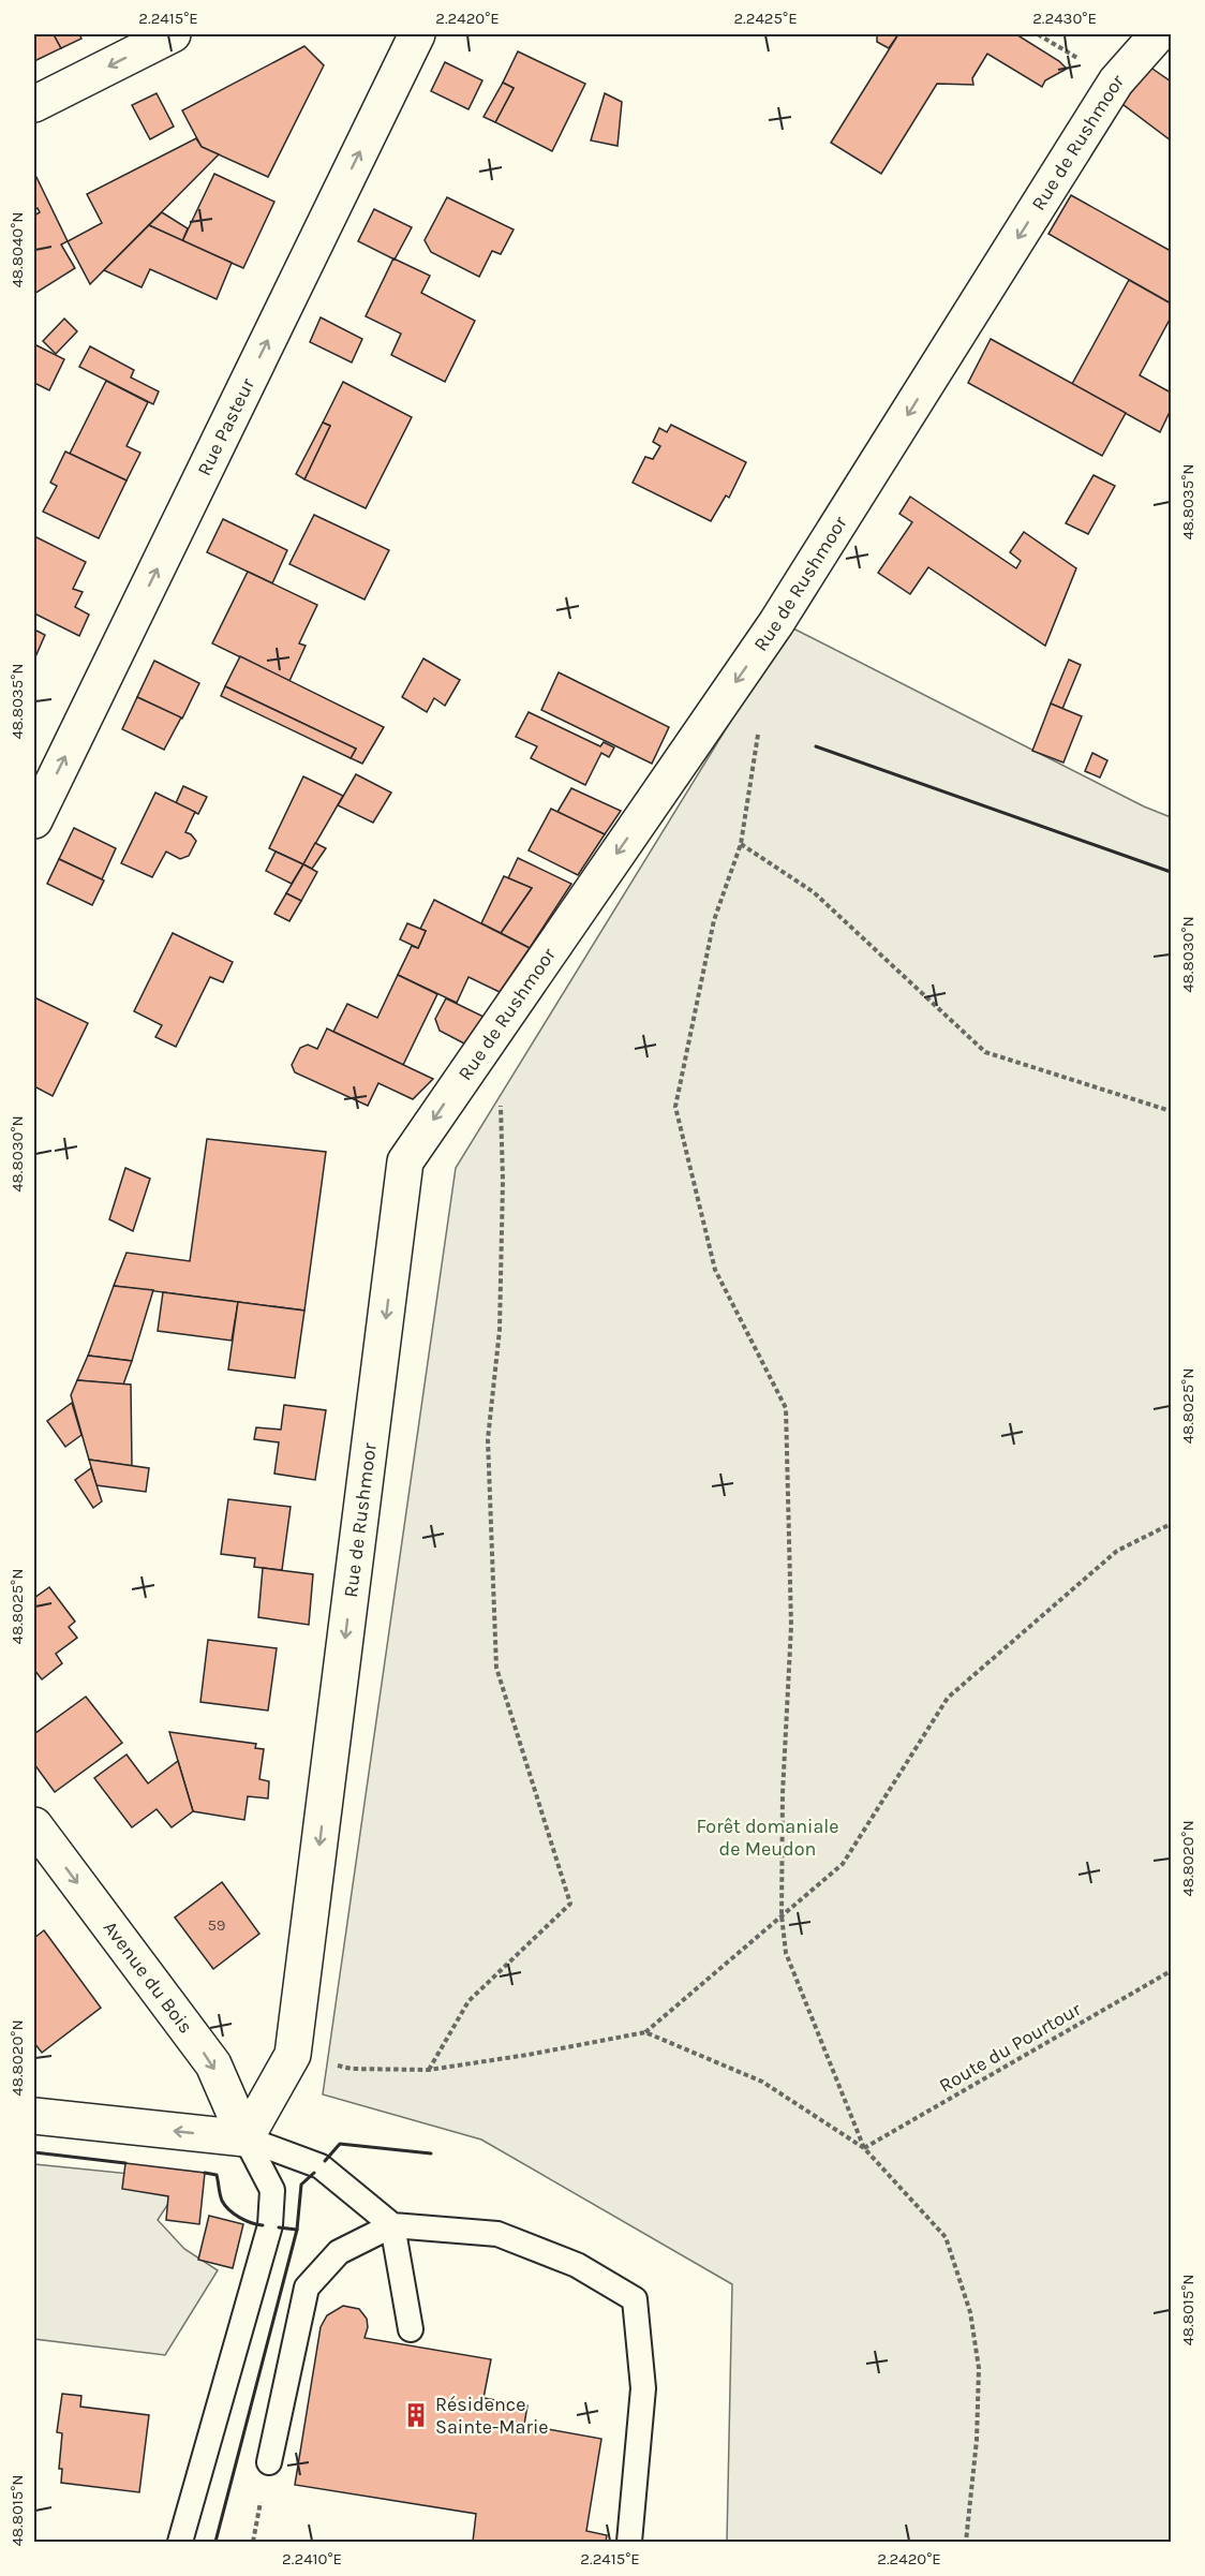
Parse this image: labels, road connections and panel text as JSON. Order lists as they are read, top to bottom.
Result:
{
  "streets": {
    "street": ["Rue de Rushmoor", "Rue Pasteur", "Avenue du Bois"],
    "path": ["Route du Pourtour"]
  },
  "crossings": [
    ["Rue de Rushmoor", "Avenue du Bois"]
  ],
  "one_way": ["Rue de Rushmoor", "Rue Pasteur", "Avenue du Bois"],
  "parks": ["Forêt domaniale de Meudon"],
  "places": {
    "building": ["Résidence Sainte-Marie"]
  },
  "house_numbers": ["59"],
  "coordinates": [
    "2.2415°E",
    "2.2420°E",
    "2.2425°E",
    "2.2430°E",
    "48.8040°N",
    "48.8035°N",
    "48.8030°N",
    "48.8025°N",
    "48.8020°N",
    "48.8015°N",
    "2.2410°E"
  ]
}
